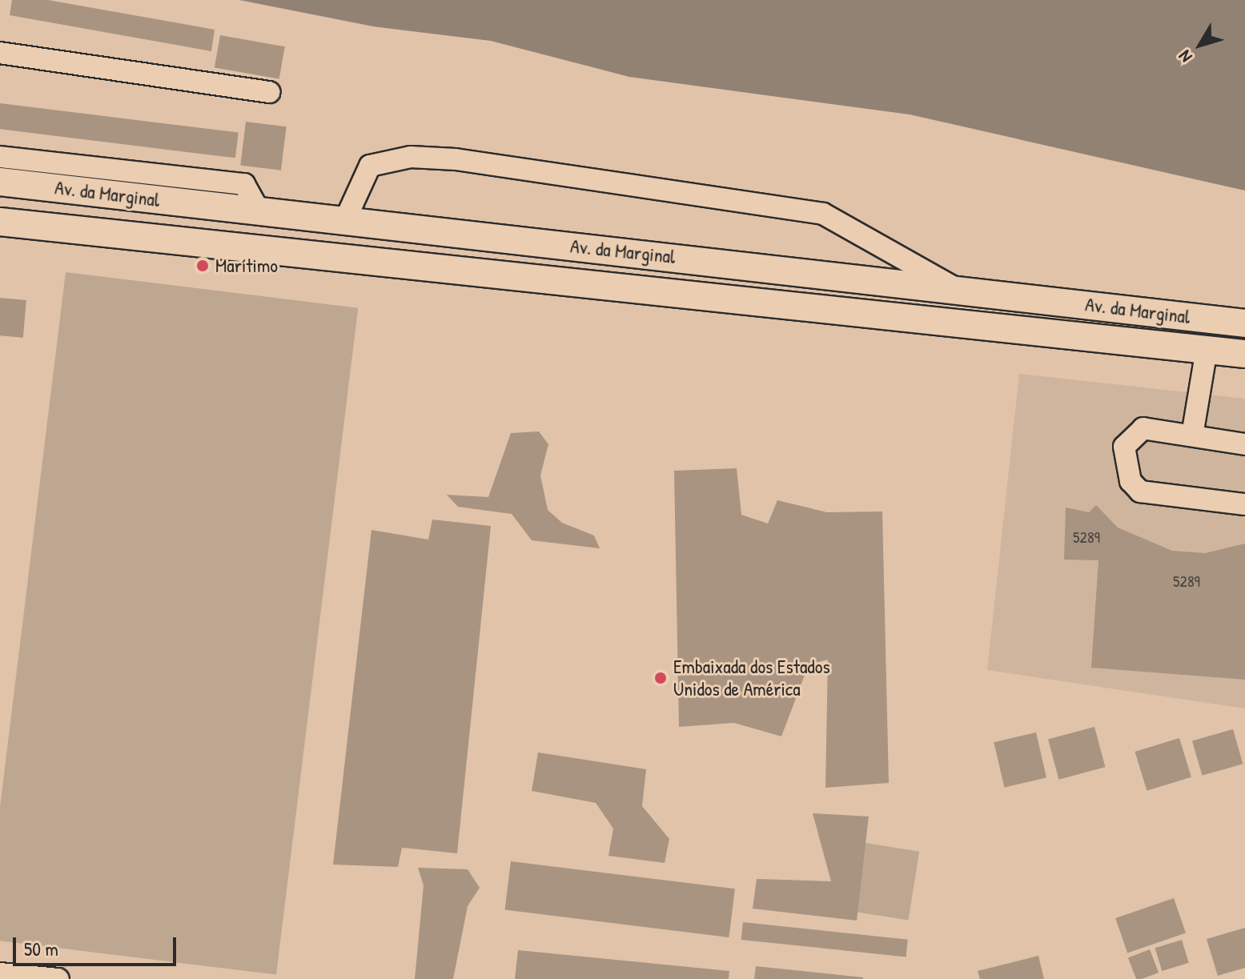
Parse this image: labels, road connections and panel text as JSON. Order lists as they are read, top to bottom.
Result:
{
  "streets": {
    "main road": ["Av. da Marginal"]
  },
  "places": ["Marítimo", "Embaixada dos Estados Unidos de América"],
  "house_numbers": ["5289", "5289"],
  "scale_bar": "50 m",
  "north": "bottom left"
}
